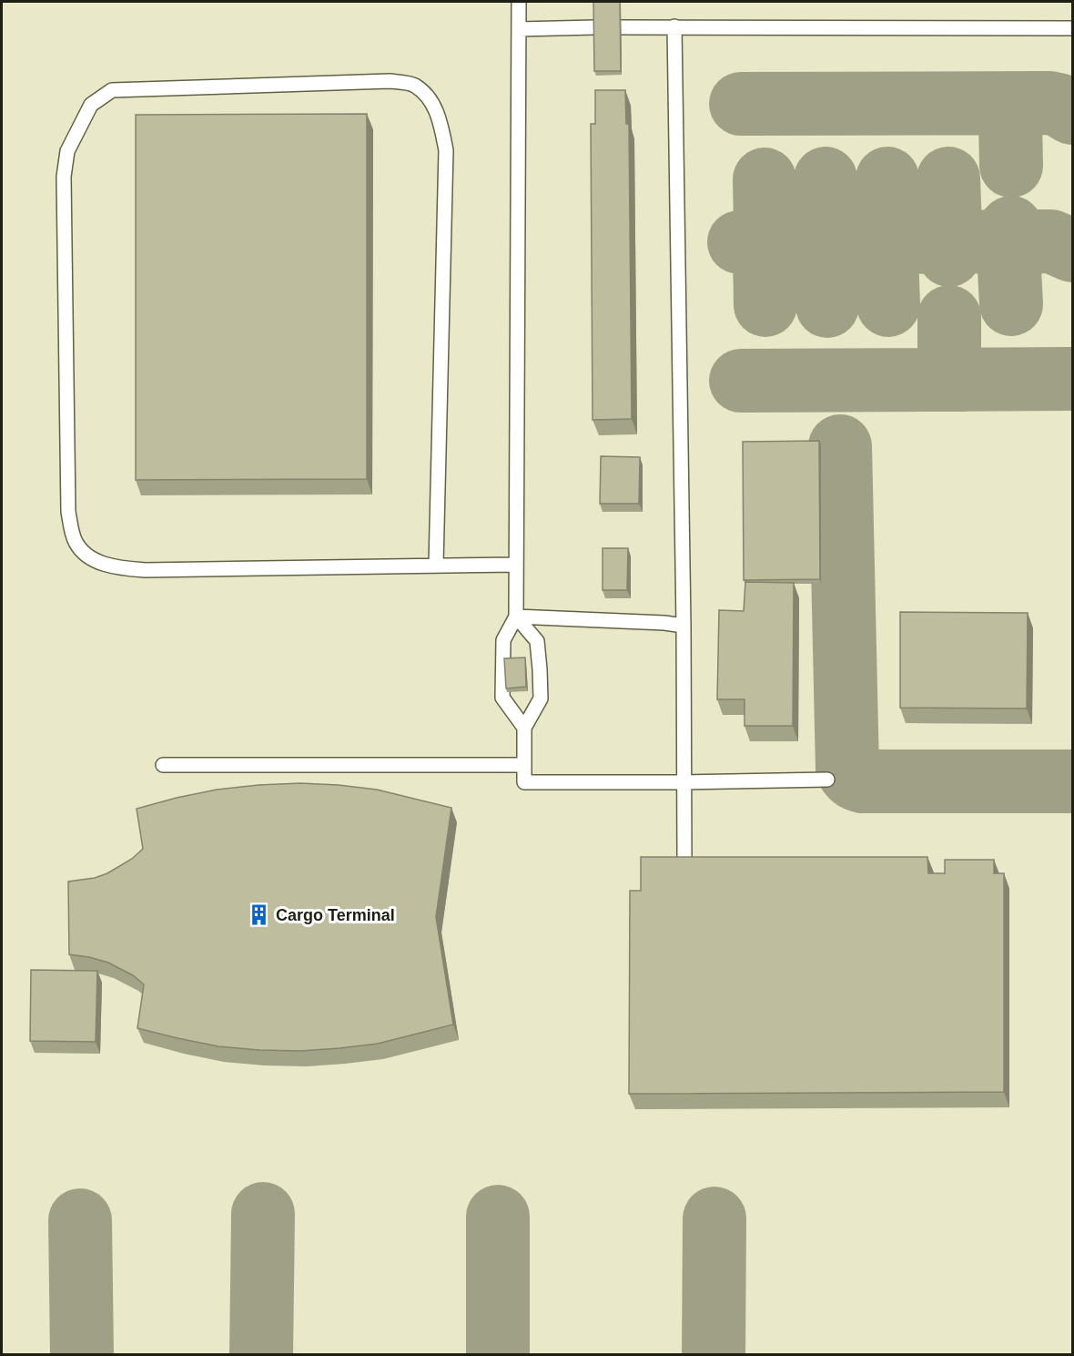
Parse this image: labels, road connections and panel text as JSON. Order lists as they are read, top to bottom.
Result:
{
  "places": {
    "building": ["Cargo Terminal"]
  }
}
